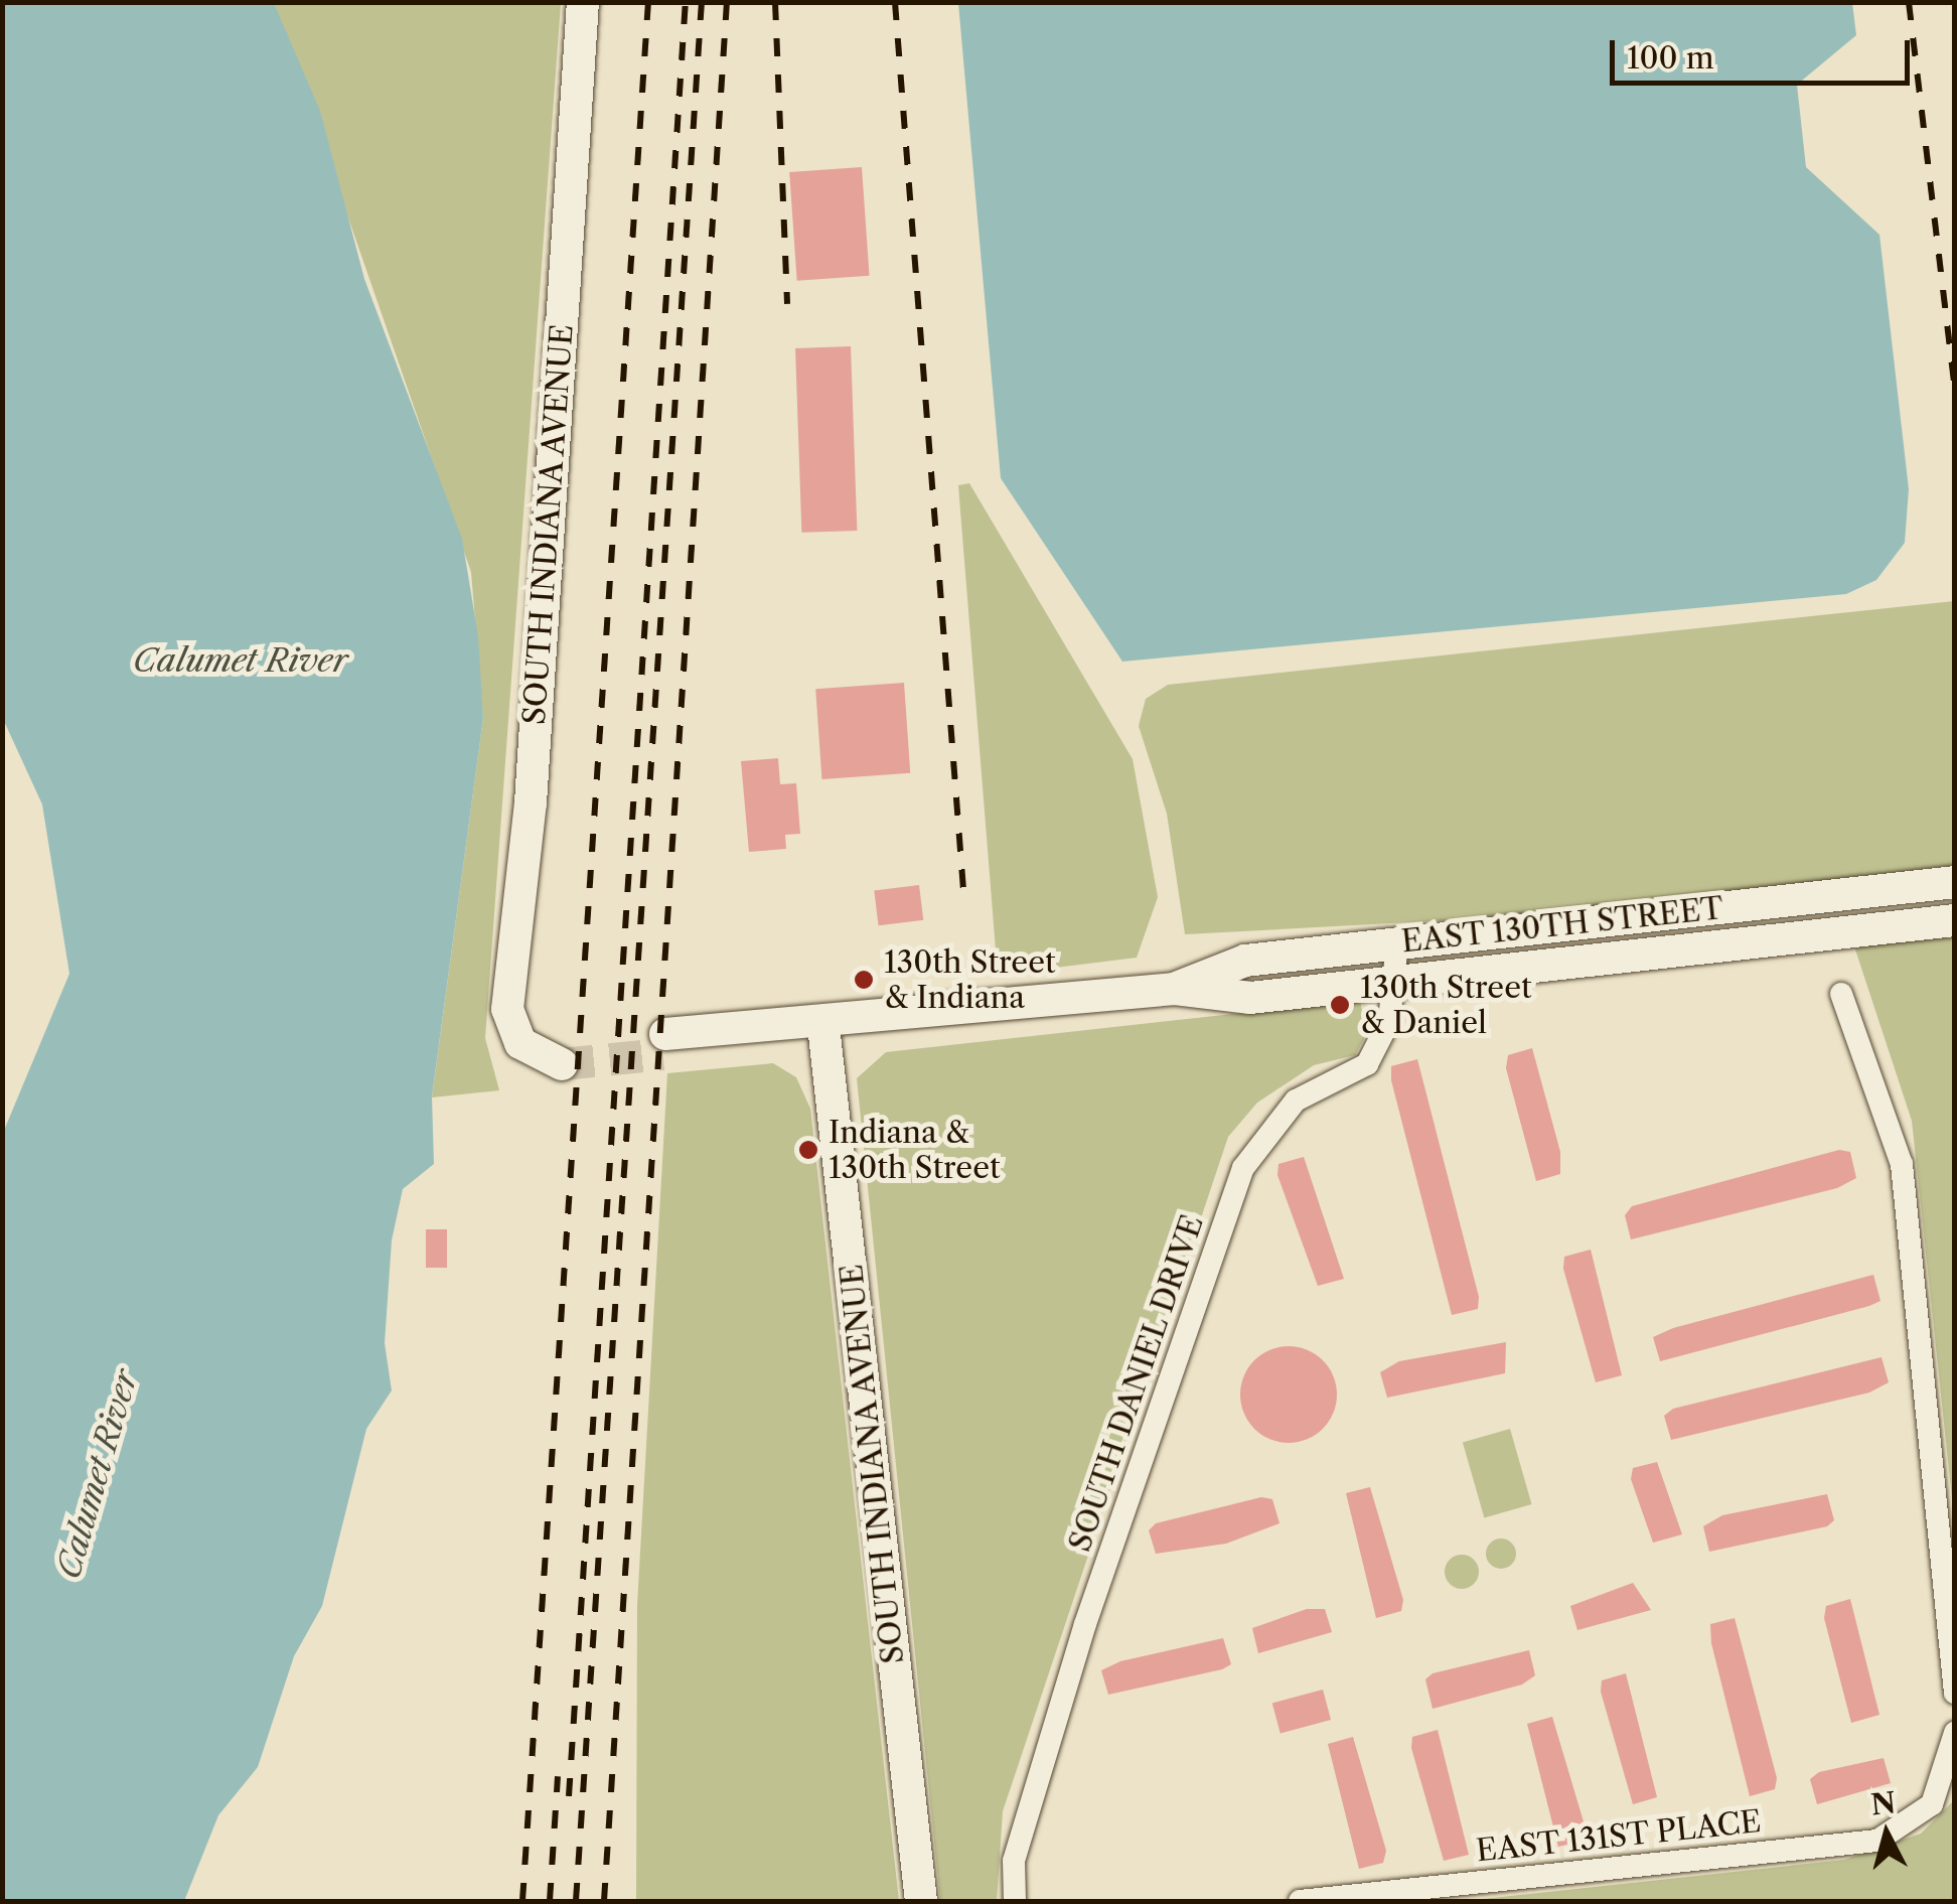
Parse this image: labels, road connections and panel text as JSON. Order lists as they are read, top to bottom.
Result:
{
  "streets": {
    "main road": ["SOUTH INDIANA AVENUE", "EAST 130TH STREET"],
    "street": ["SOUTH DANIEL DRIVE", "EAST 131ST PLACE"]
  },
  "crossings": [
    ["SOUTH INDIANA AVENUE", "EAST 130TH STREET"],
    ["EAST 130TH STREET", "SOUTH DANIEL DRIVE"]
  ],
  "water": ["Calumet River"],
  "places": ["130th Street & Indiana", "130th Street & Daniel", "Indiana & 130th Street"],
  "scale_bar": "100 m",
  "north": "top"
}
